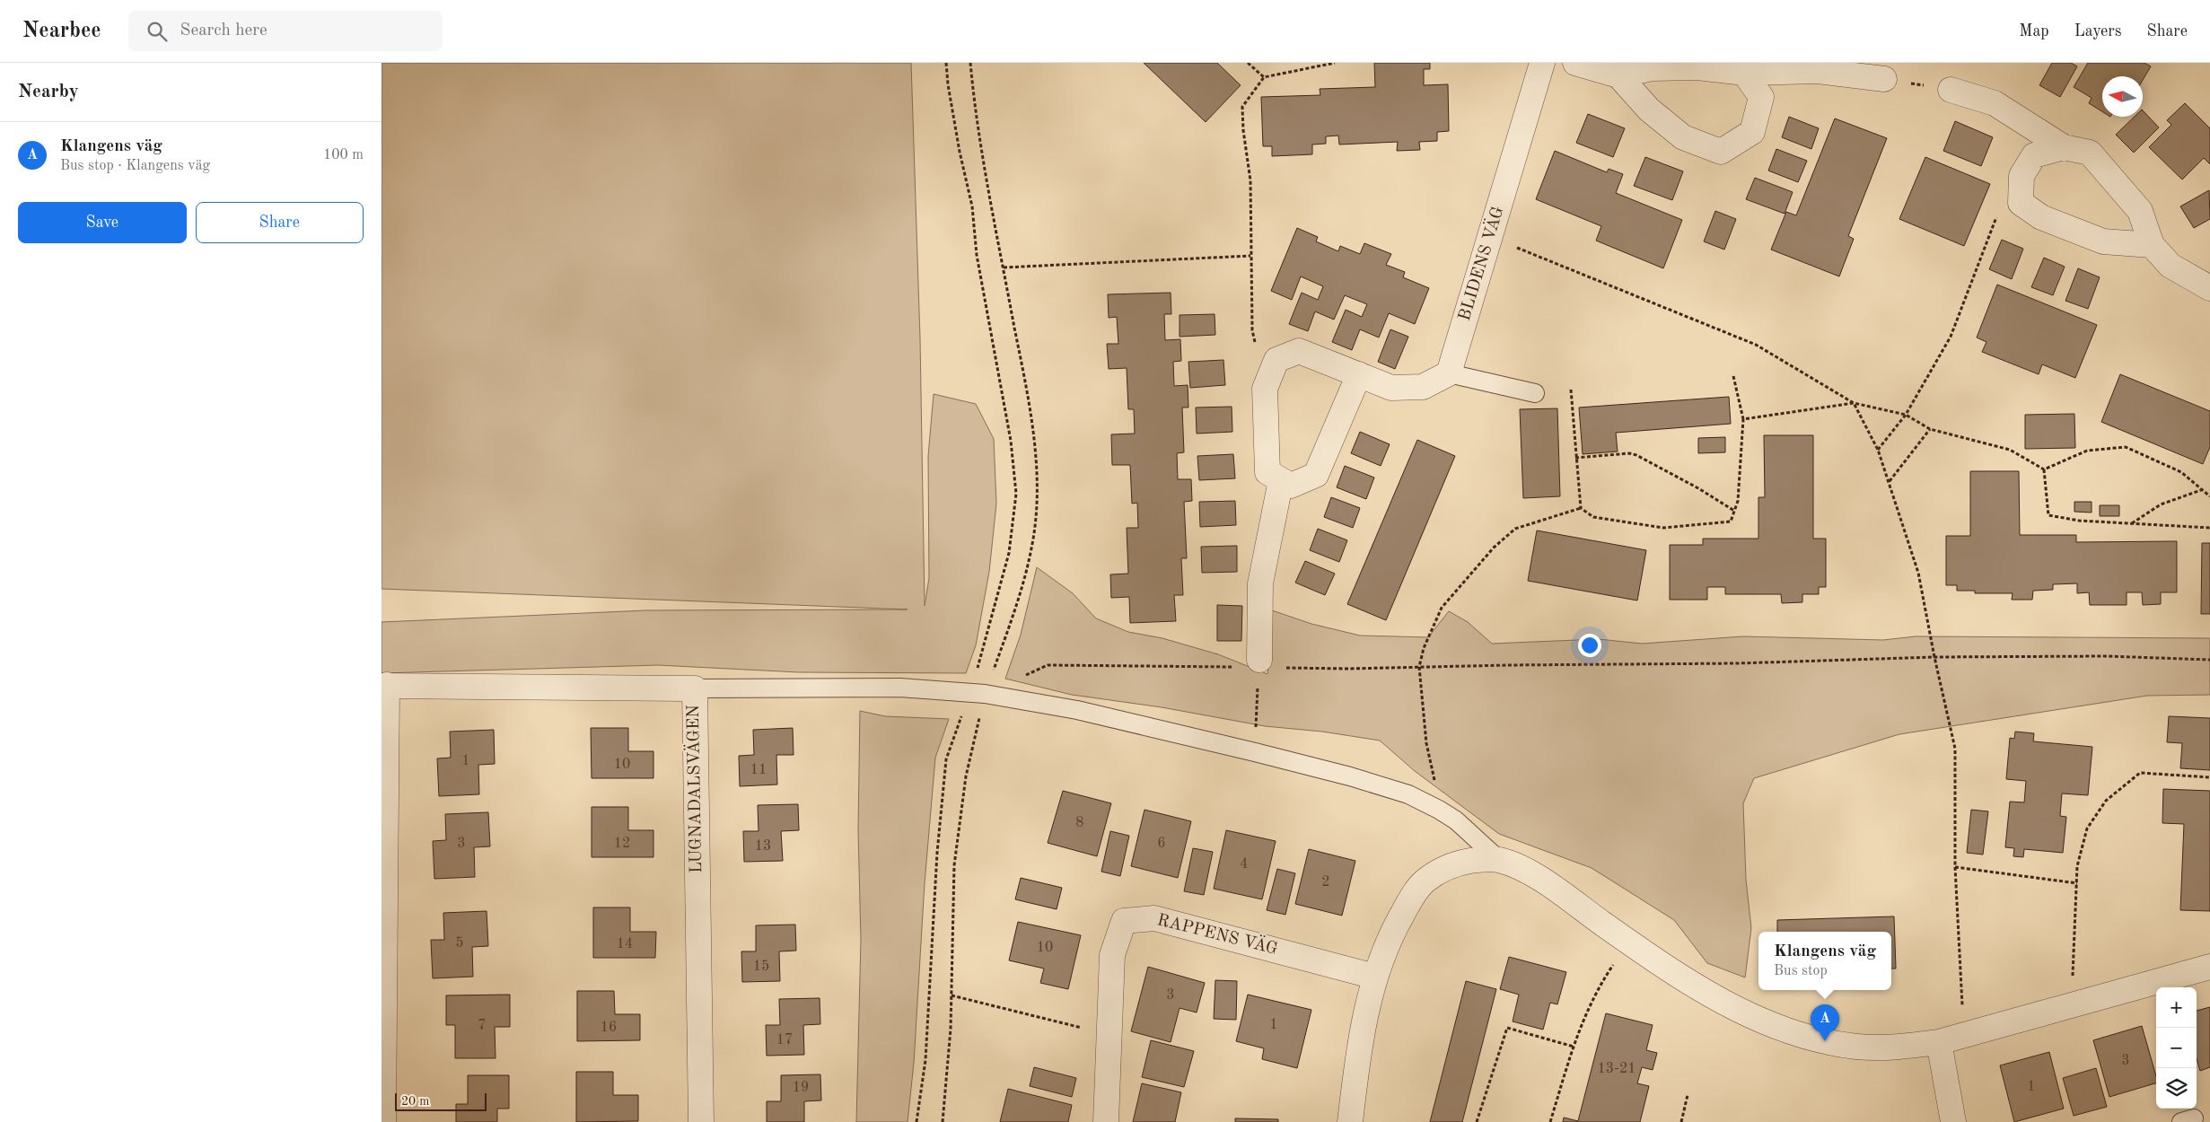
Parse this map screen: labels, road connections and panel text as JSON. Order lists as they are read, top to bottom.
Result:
{
  "streets": {
    "street": ["BLIDENS VÄG", "LUGNADALSVÄGEN", "RAPPENS VÄG"]
  },
  "house_numbers": [
    "1",
    "10",
    "11",
    "8",
    "3",
    "12",
    "6",
    "13",
    "4",
    "2",
    "5",
    "14",
    "10",
    "15",
    "3",
    "1",
    "7",
    "16",
    "17",
    "3",
    "13-21",
    "1",
    "19"
  ],
  "scale_bar": "20 m",
  "north": "left",
  "page": {
    "header": "Nearbee",
    "search": "Search here",
    "nav": ["Map", "Layers", "Share"],
    "heading": "Nearby",
    "list": [
      {
        "mark": "A",
        "name": "Klangens väg",
        "note": "Bus stop · Klangens väg",
        "value": "100 m"
      }
    ],
    "buttons": ["Save", "Share"],
    "popup": ["Klangens väg", "Bus stop"],
    "map_buttons": ["+", "−"],
    "pins": "A",
    "scale": "20 m"
  }
}
